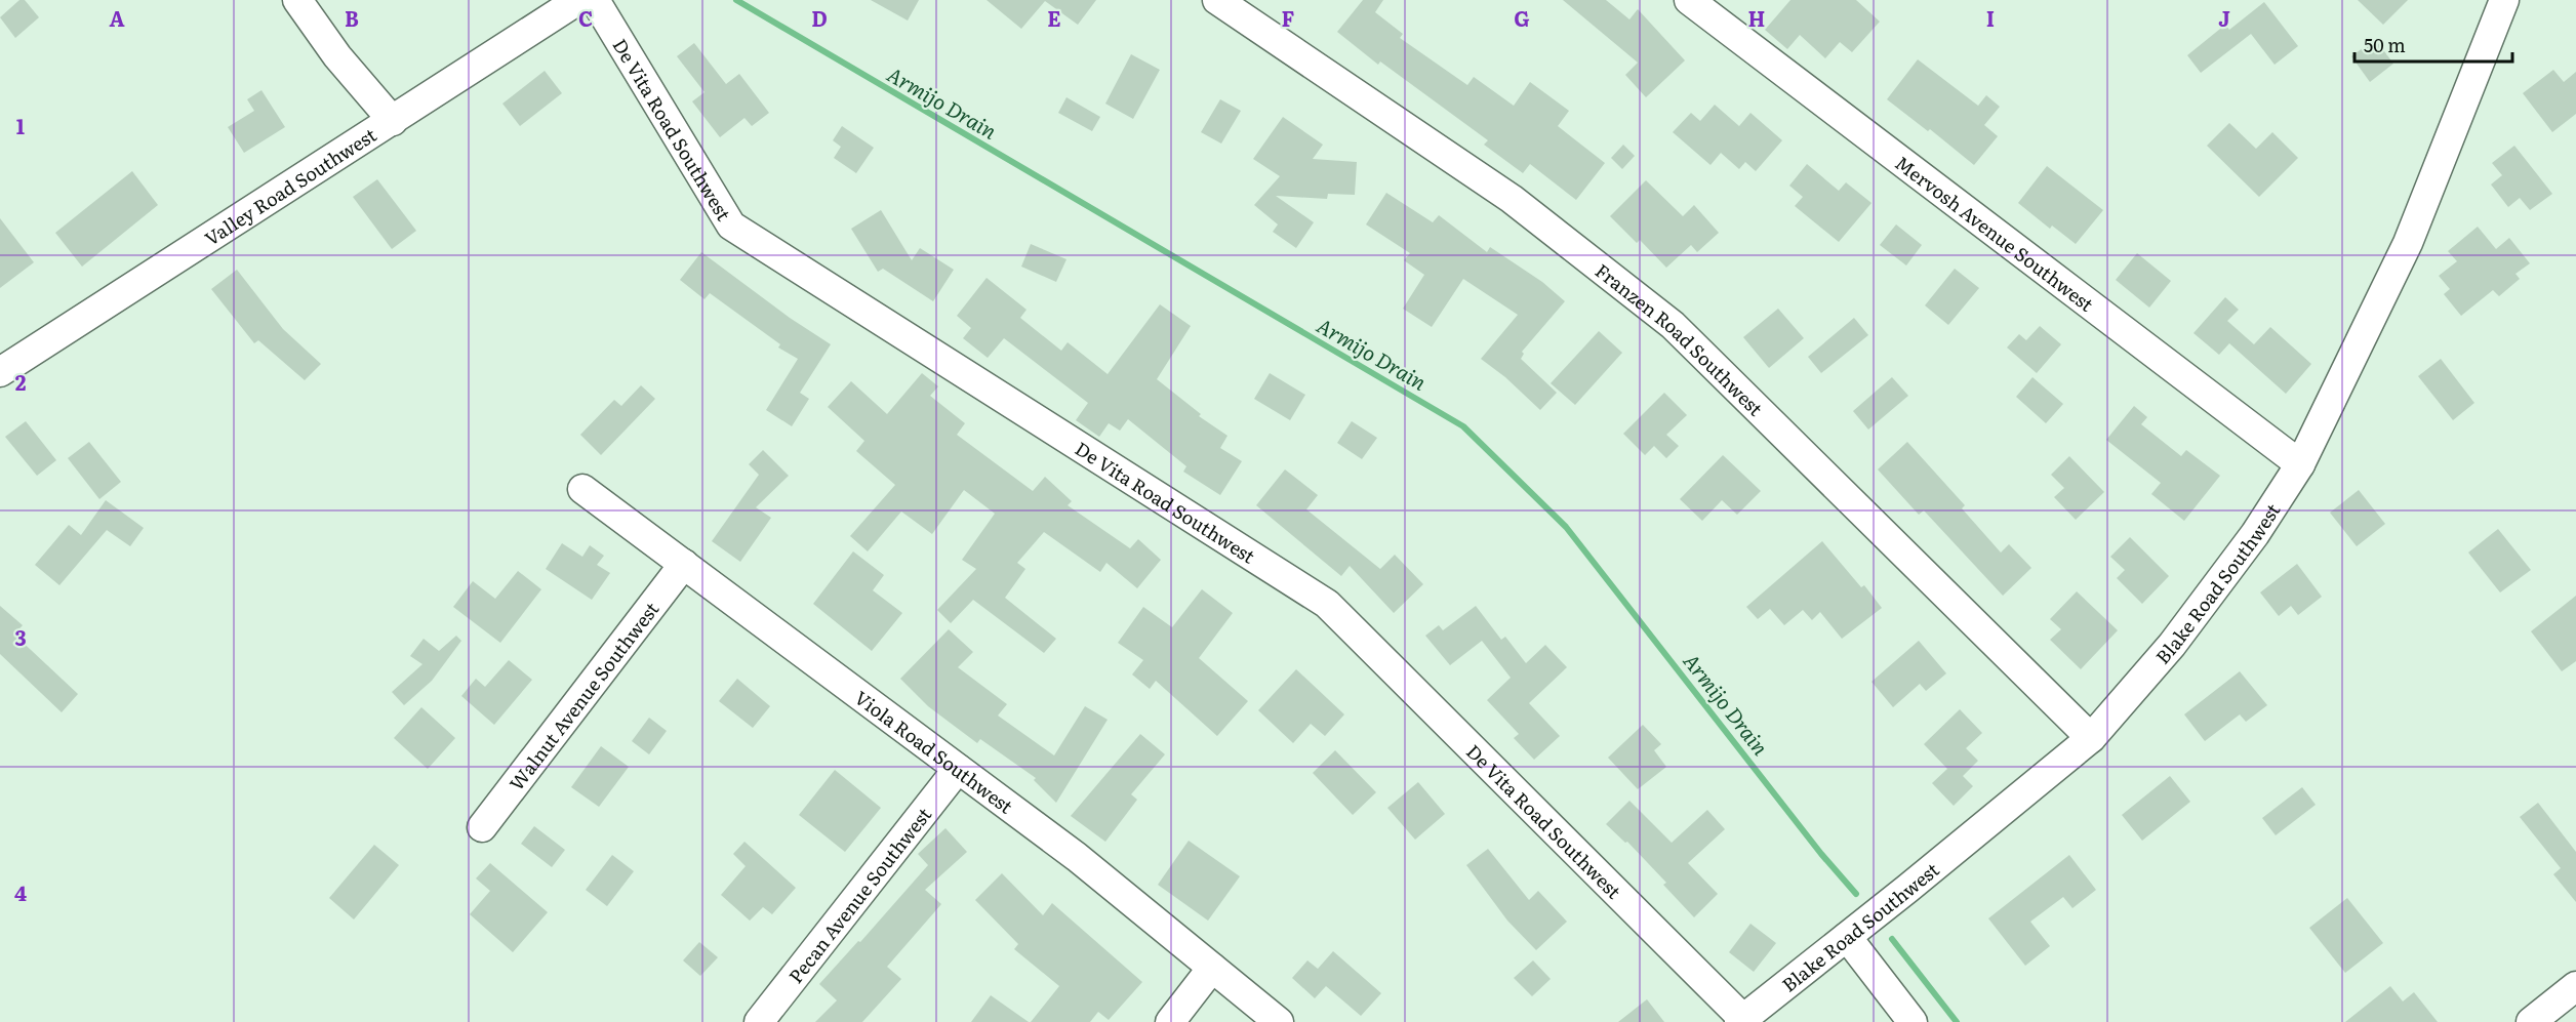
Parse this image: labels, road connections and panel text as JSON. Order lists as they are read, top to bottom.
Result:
{
  "streets": {
    "street": [
      "De Vita Road Southwest",
      "Valley Road Southwest",
      "Mervosh Avenue Southwest",
      "Franzen Road Southwest",
      "Blake Road Southwest",
      "Walnut Avenue Southwest",
      "Viola Road Southwest",
      "Pecan Avenue Southwest"
    ]
  },
  "crossings": [
    ["De Vita Road Southwest", "Blake Road Southwest"],
    ["Mervosh Avenue Southwest", "Blake Road Southwest"],
    ["Franzen Road Southwest", "Blake Road Southwest"],
    ["Walnut Avenue Southwest", "Viola Road Southwest"],
    ["Viola Road Southwest", "Pecan Avenue Southwest"]
  ],
  "water": ["Armijo Drain"],
  "scale_bar": "50 m",
  "grid": {
    "columns": [
      "A",
      "B",
      "C",
      "D",
      "E",
      "F",
      "G",
      "H",
      "I",
      "J"
    ],
    "rows": [
      "1",
      "2",
      "3",
      "4"
    ]
  }
}
